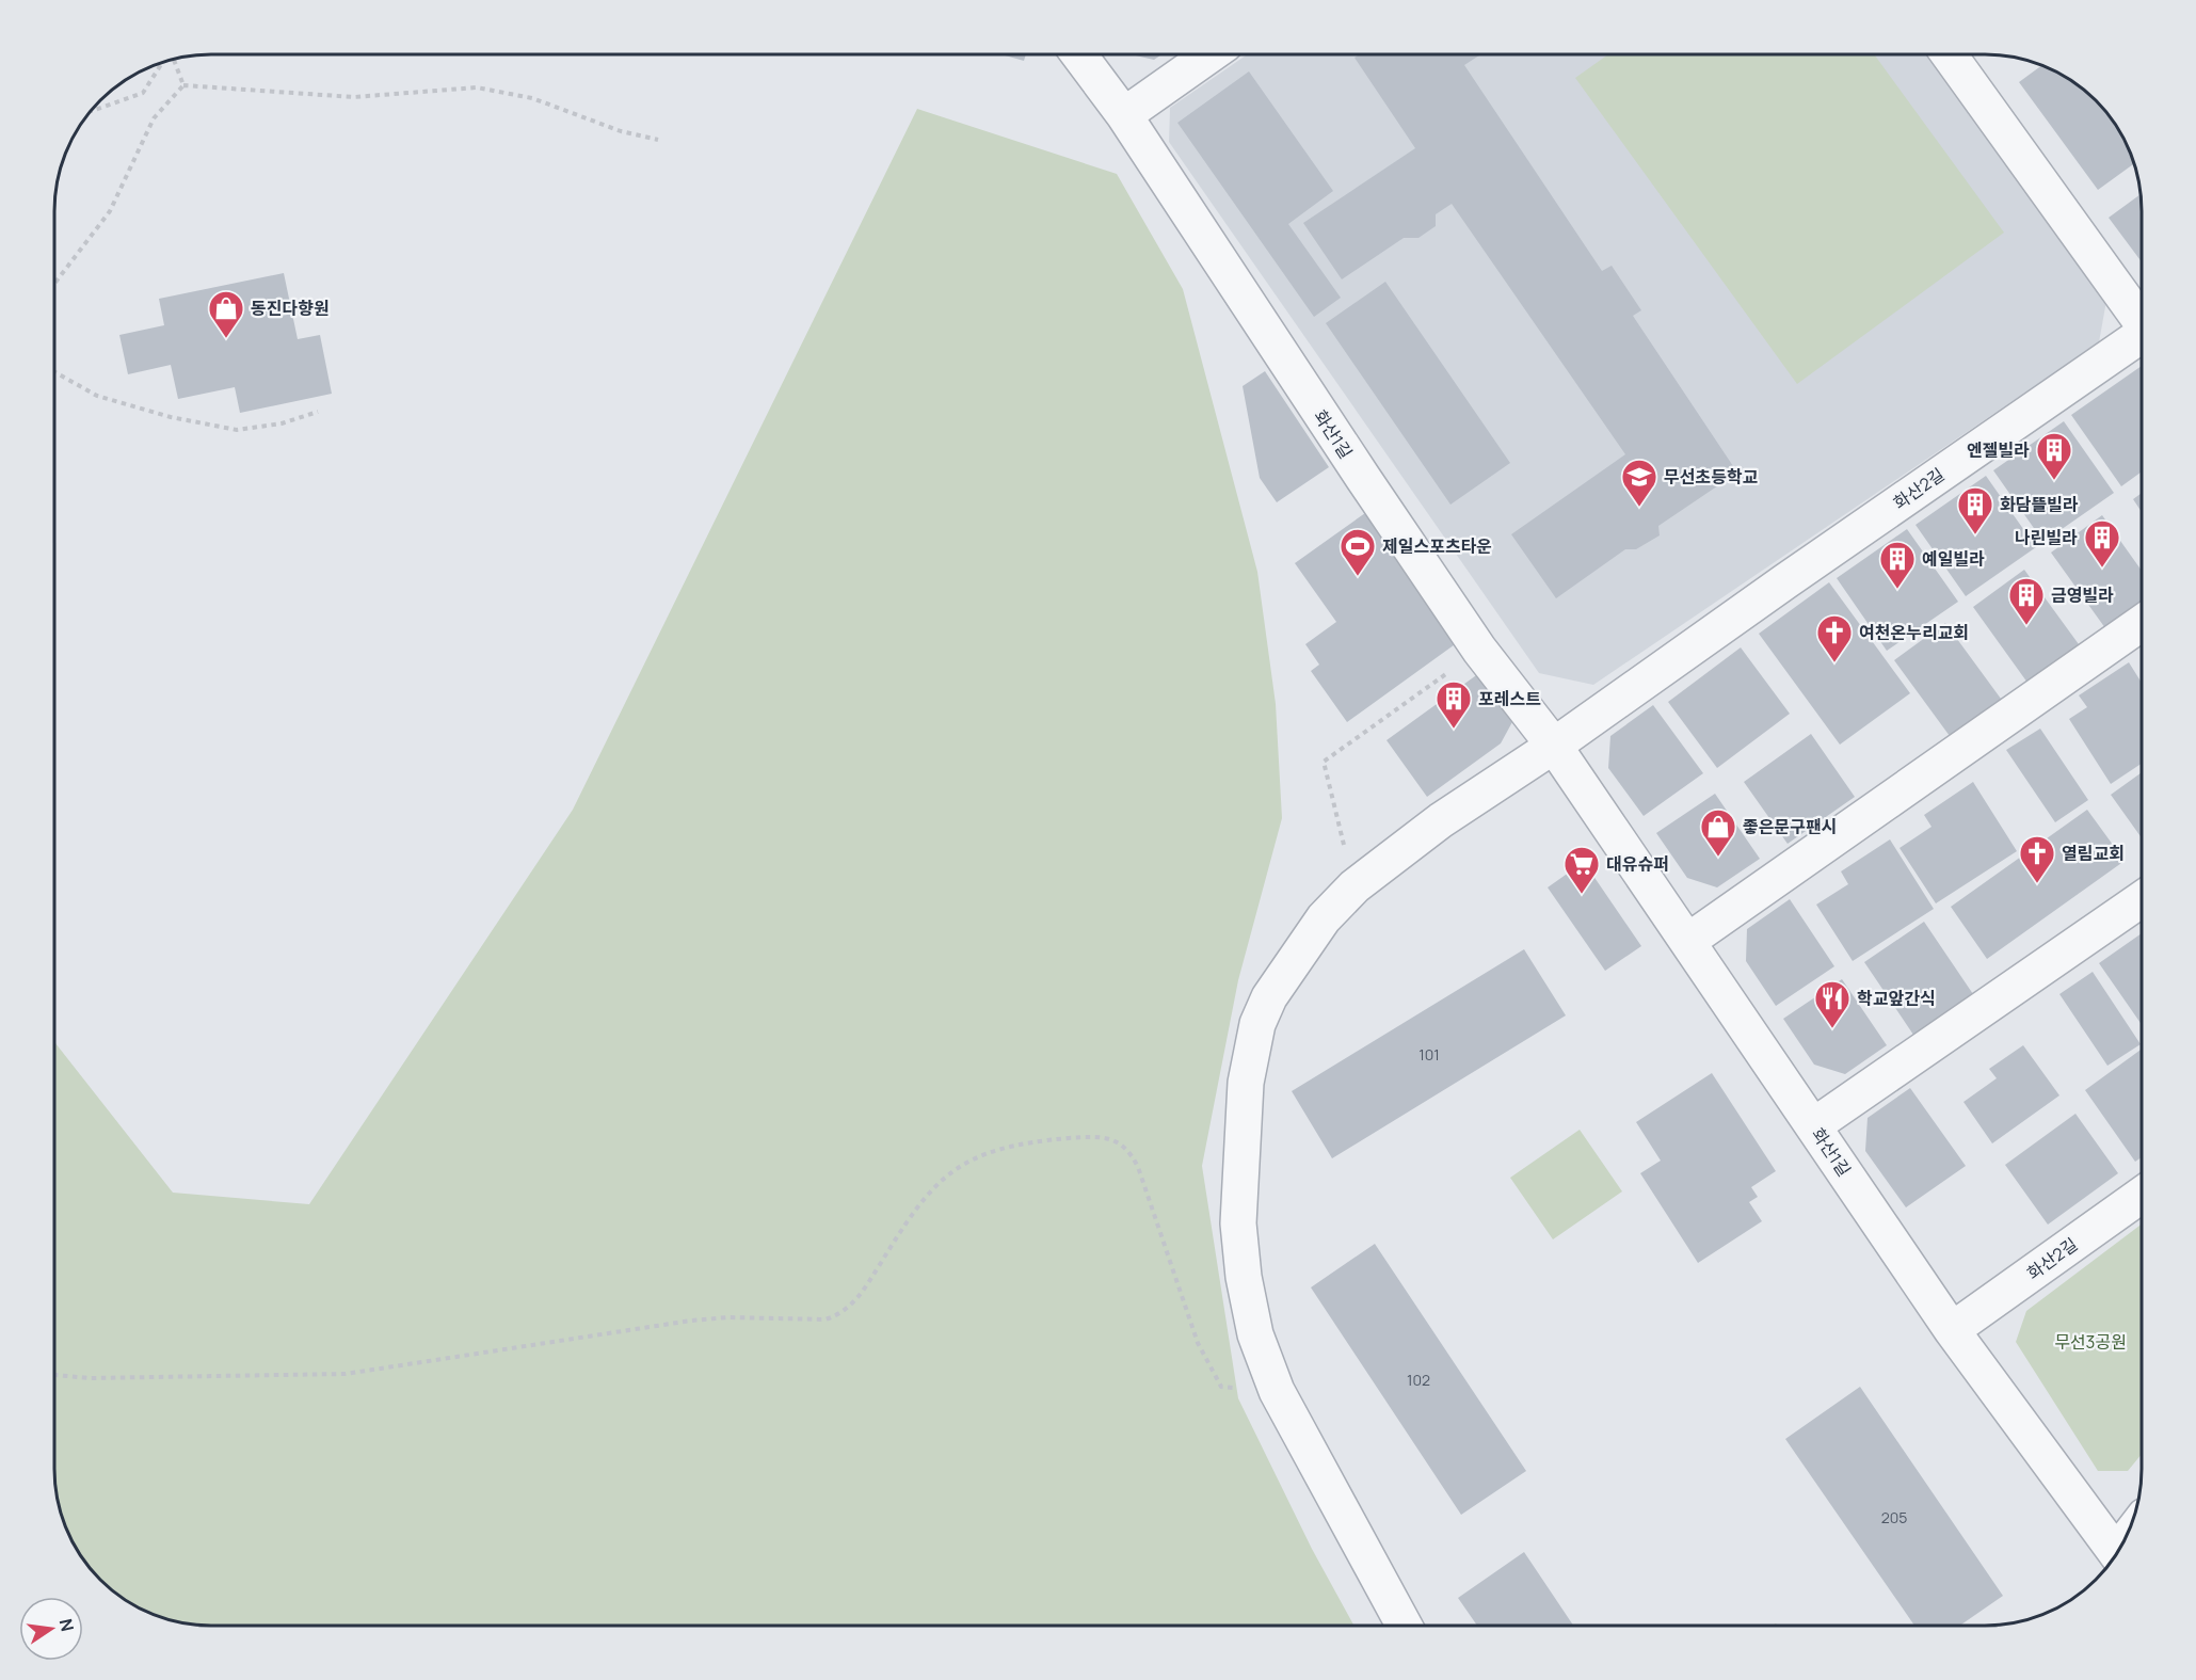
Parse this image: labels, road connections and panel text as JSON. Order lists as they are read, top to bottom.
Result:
{
  "streets": {
    "street": ["화산1길", "화산2길"]
  },
  "crossings": [
    ["화산1길", "화산2길"]
  ],
  "parks": ["무선3공원"],
  "places": {
    "shop": ["동진다향원", "좋은문구팬시"],
    "building": [
      "엔젤빌라",
      "화담뜰빌라",
      "나린빌라",
      "예일빌라",
      "금영빌라",
      "포레스트"
    ],
    "school or university": ["무선초등학교"],
    "sports": ["제일스포츠타운"],
    "church": ["여천온누리교회", "열림교회"],
    "supermarket": ["대유슈퍼"],
    "restaurant": ["학교앞간식"]
  },
  "house_numbers": ["101", "102", "205"],
  "north": "right"
}
